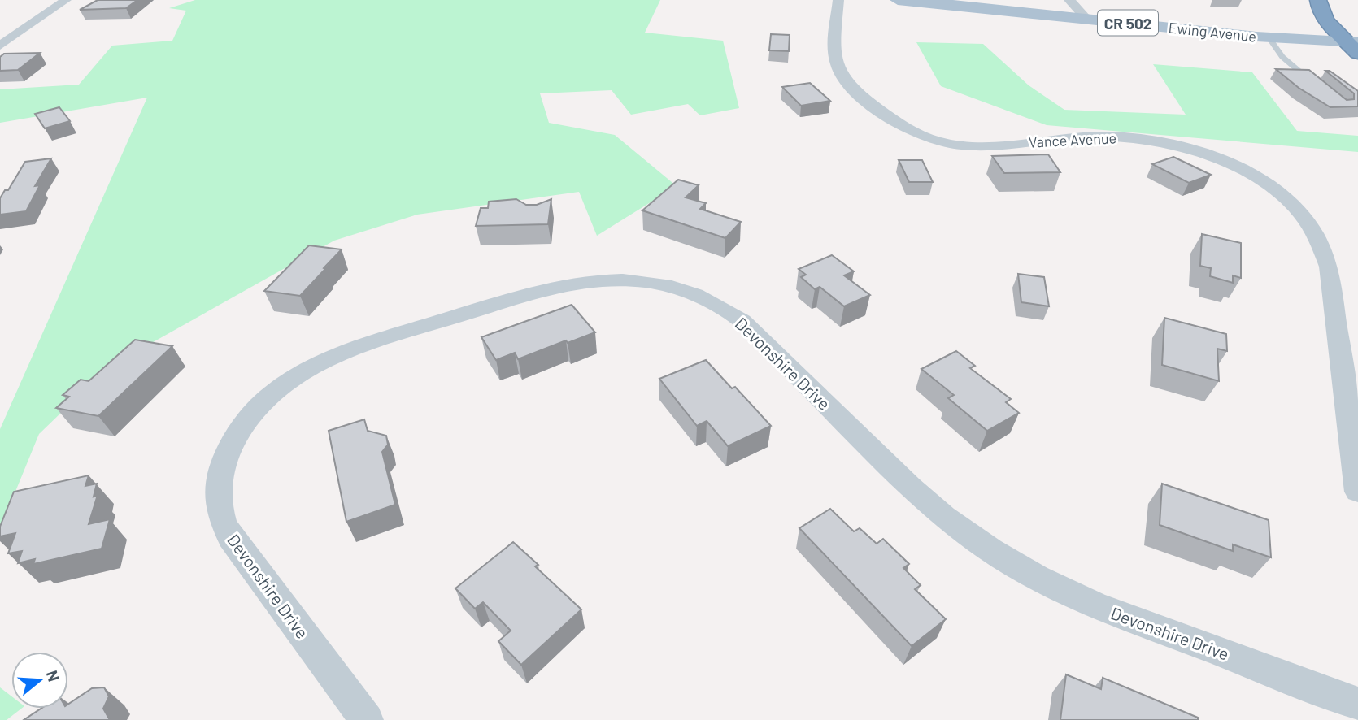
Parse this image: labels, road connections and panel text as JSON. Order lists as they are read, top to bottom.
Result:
{
  "streets": {
    "main road": ["CR 502", "Ewing Avenue"],
    "street": ["Vance Avenue", "Devonshire Drive"]
  },
  "north": "right"
}
